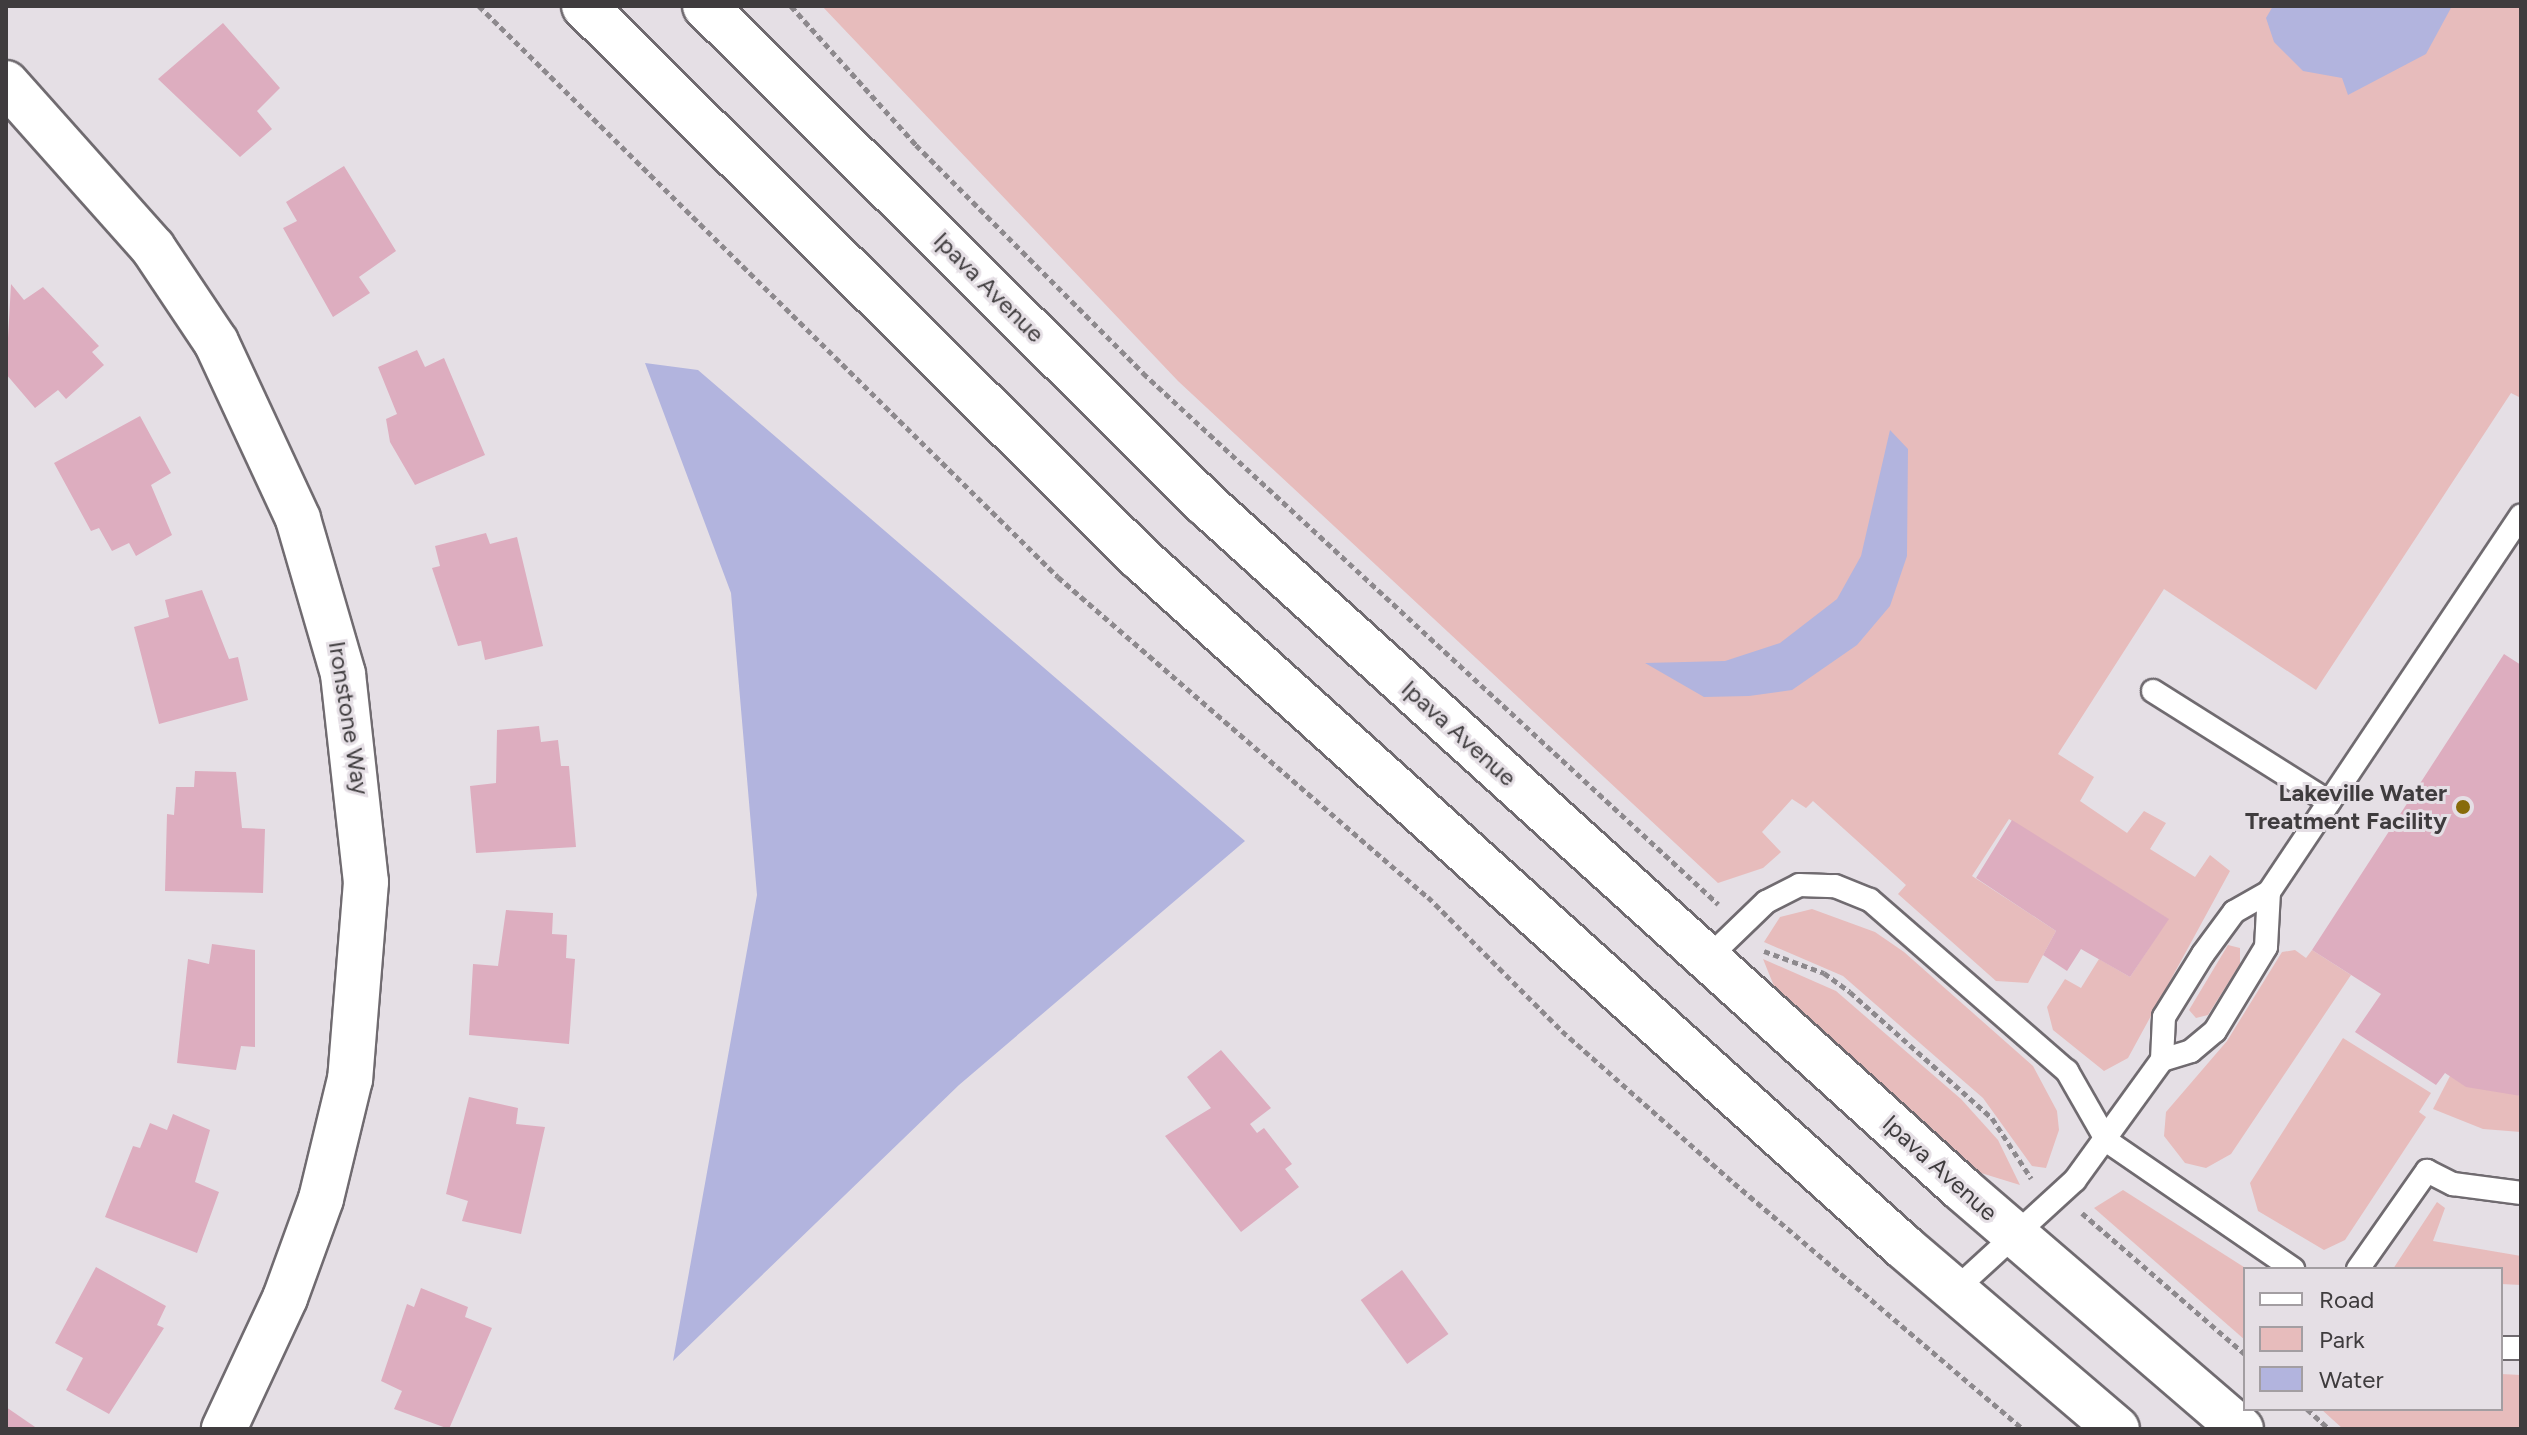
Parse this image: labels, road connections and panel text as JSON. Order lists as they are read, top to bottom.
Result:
{
  "streets": {
    "street": ["Ipava Avenue", "Ironstone Way"]
  },
  "places": ["Lakeville Water Treatment Facility"],
  "legend": ["Road", "Park", "Water"]
}
